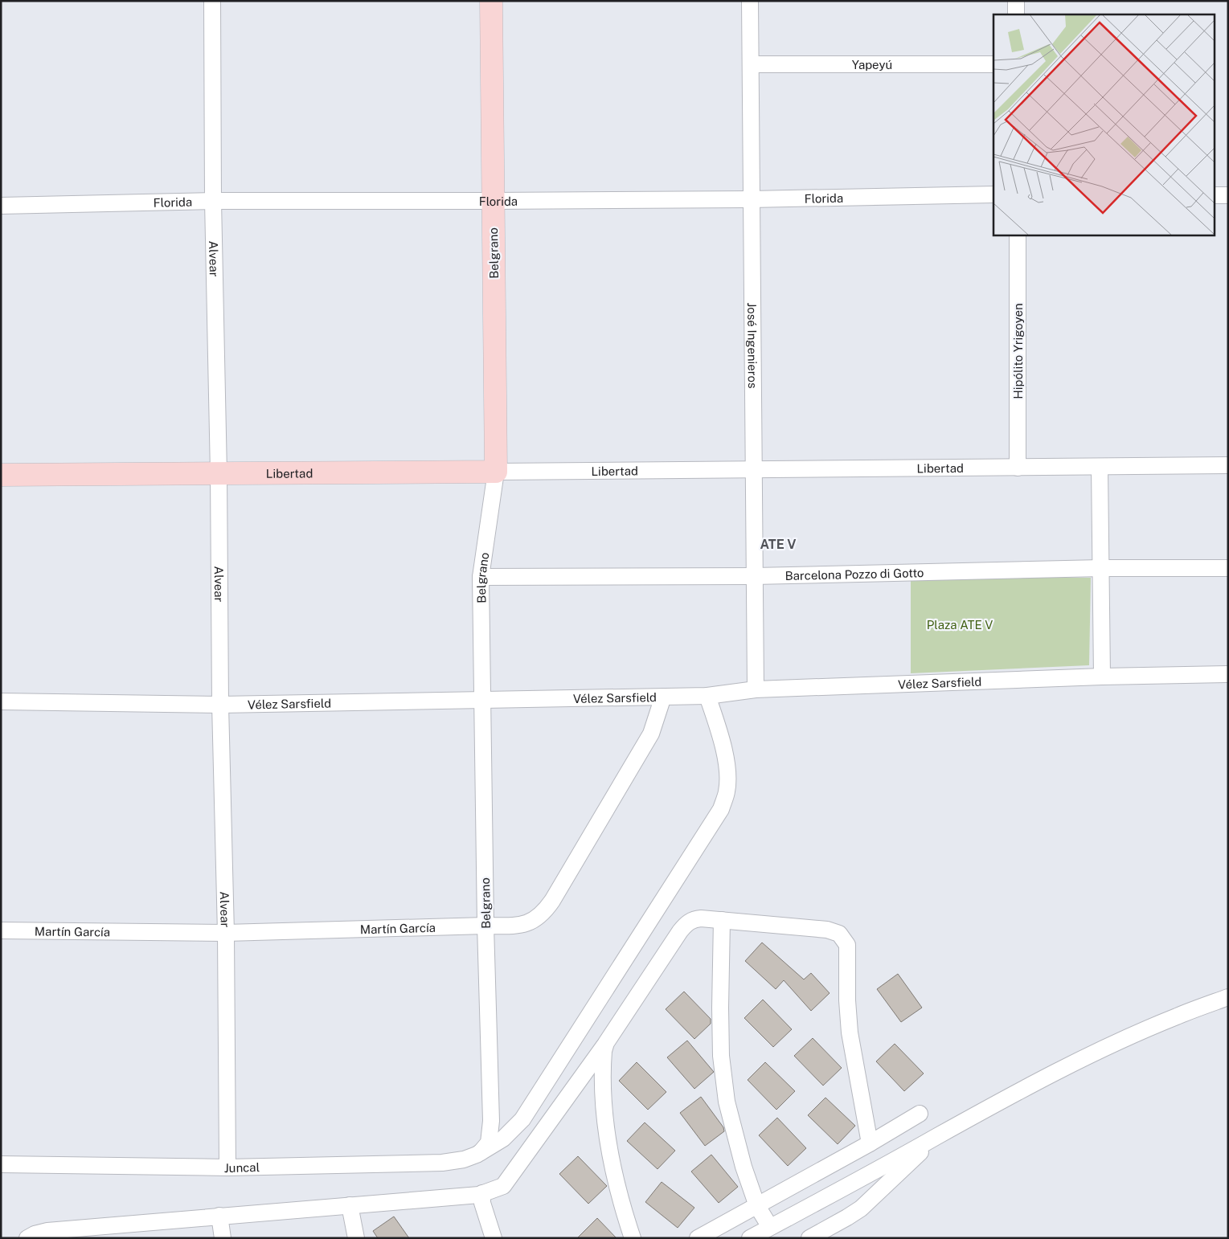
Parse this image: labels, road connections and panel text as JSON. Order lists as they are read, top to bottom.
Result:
{
  "streets": {
    "main road": ["Belgrano", "Libertad"],
    "street": [
      "Yapeyú",
      "Florida",
      "Alvear",
      "José Ingenieros",
      "Hipólito Yrigoyen",
      "Barcelona Pozzo di Gotto",
      "Vélez Sarsfield",
      "Martín García",
      "Juncal"
    ]
  },
  "crossings": [
    ["Yapeyú", "José Ingenieros"],
    ["Florida", "Belgrano"],
    ["Florida", "Alvear"],
    ["Florida", "José Ingenieros"],
    ["Belgrano", "Libertad"],
    ["Belgrano", "Barcelona Pozzo di Gotto"],
    ["Belgrano", "Vélez Sarsfield"],
    ["Belgrano", "Martín García"],
    ["Belgrano", "Juncal"],
    ["Alvear", "Libertad"],
    ["Alvear", "Vélez Sarsfield"],
    ["Alvear", "Martín García"],
    ["Alvear", "Juncal"],
    ["José Ingenieros", "Libertad"],
    ["José Ingenieros", "Barcelona Pozzo di Gotto"],
    ["José Ingenieros", "Vélez Sarsfield"],
    ["Hipólito Yrigoyen", "Libertad"],
    ["Vélez Sarsfield", "Martín García"],
    ["Vélez Sarsfield", "Juncal"]
  ],
  "districts": ["ATE V"],
  "parks": ["Plaza ATE V"]
}
